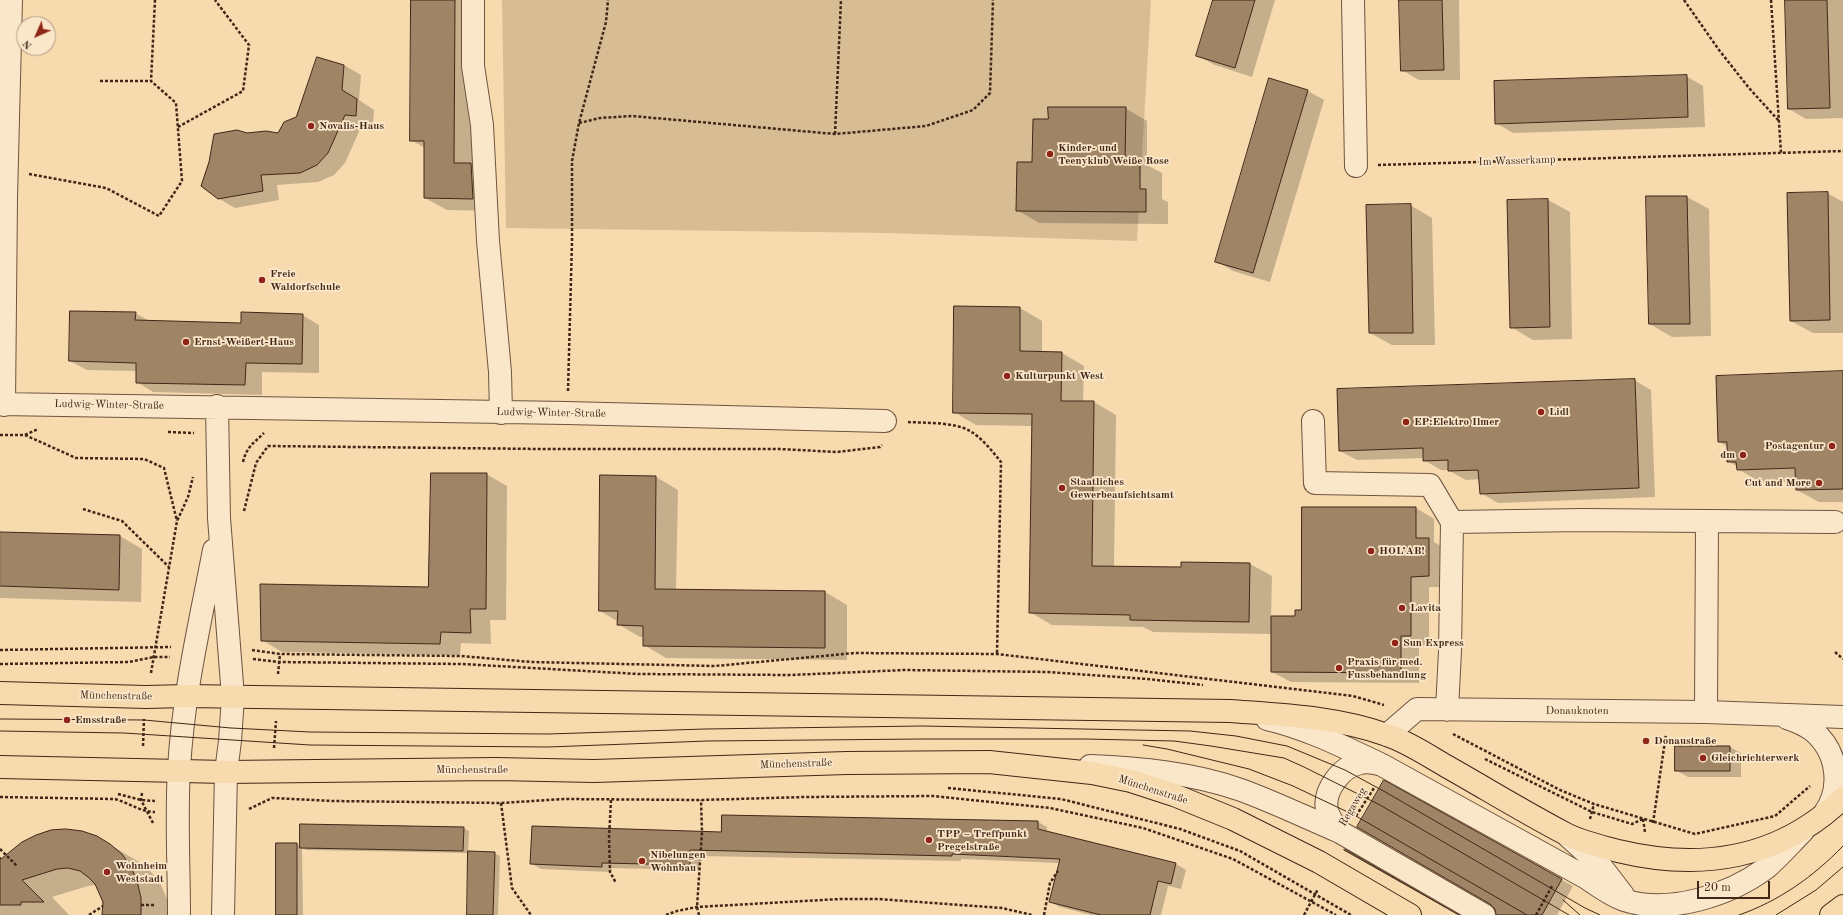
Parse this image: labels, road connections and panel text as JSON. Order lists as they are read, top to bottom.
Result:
{
  "streets": {
    "main road": ["Münchenstraße", "Donauknoten"],
    "street": ["Ludwig-Winter-Straße"],
    "path": ["Im Wasserkamp", "Regaweg"]
  },
  "crossings": [
    ["Münchenstraße", "Donauknoten"]
  ],
  "places": [
    "Novalis-Haus",
    "Kinder- und Teenyklub Weiße Rose",
    "Freie Waldorfschule",
    "Ernst-Weißert-Haus",
    "Kulturpunkt West",
    "Lidl",
    "EP:Elektro Ilmer",
    "Postagentur",
    "dm",
    "Cut and More",
    "Staatliches Gewerbeaufsichtsamt",
    "HOL’AB!",
    "Lavita",
    "Sun Express",
    "Praxis für med. Fussbehandlung",
    "Emsstraße",
    "Donaustraße",
    "Gleichrichterwerk",
    "TPP – Treffpunkt Pregelstraße",
    "Nibelungen Wohnbau",
    "Wohnheim Weststadt"
  ],
  "scale_bar": "20 m",
  "north": "bottom left"
}
